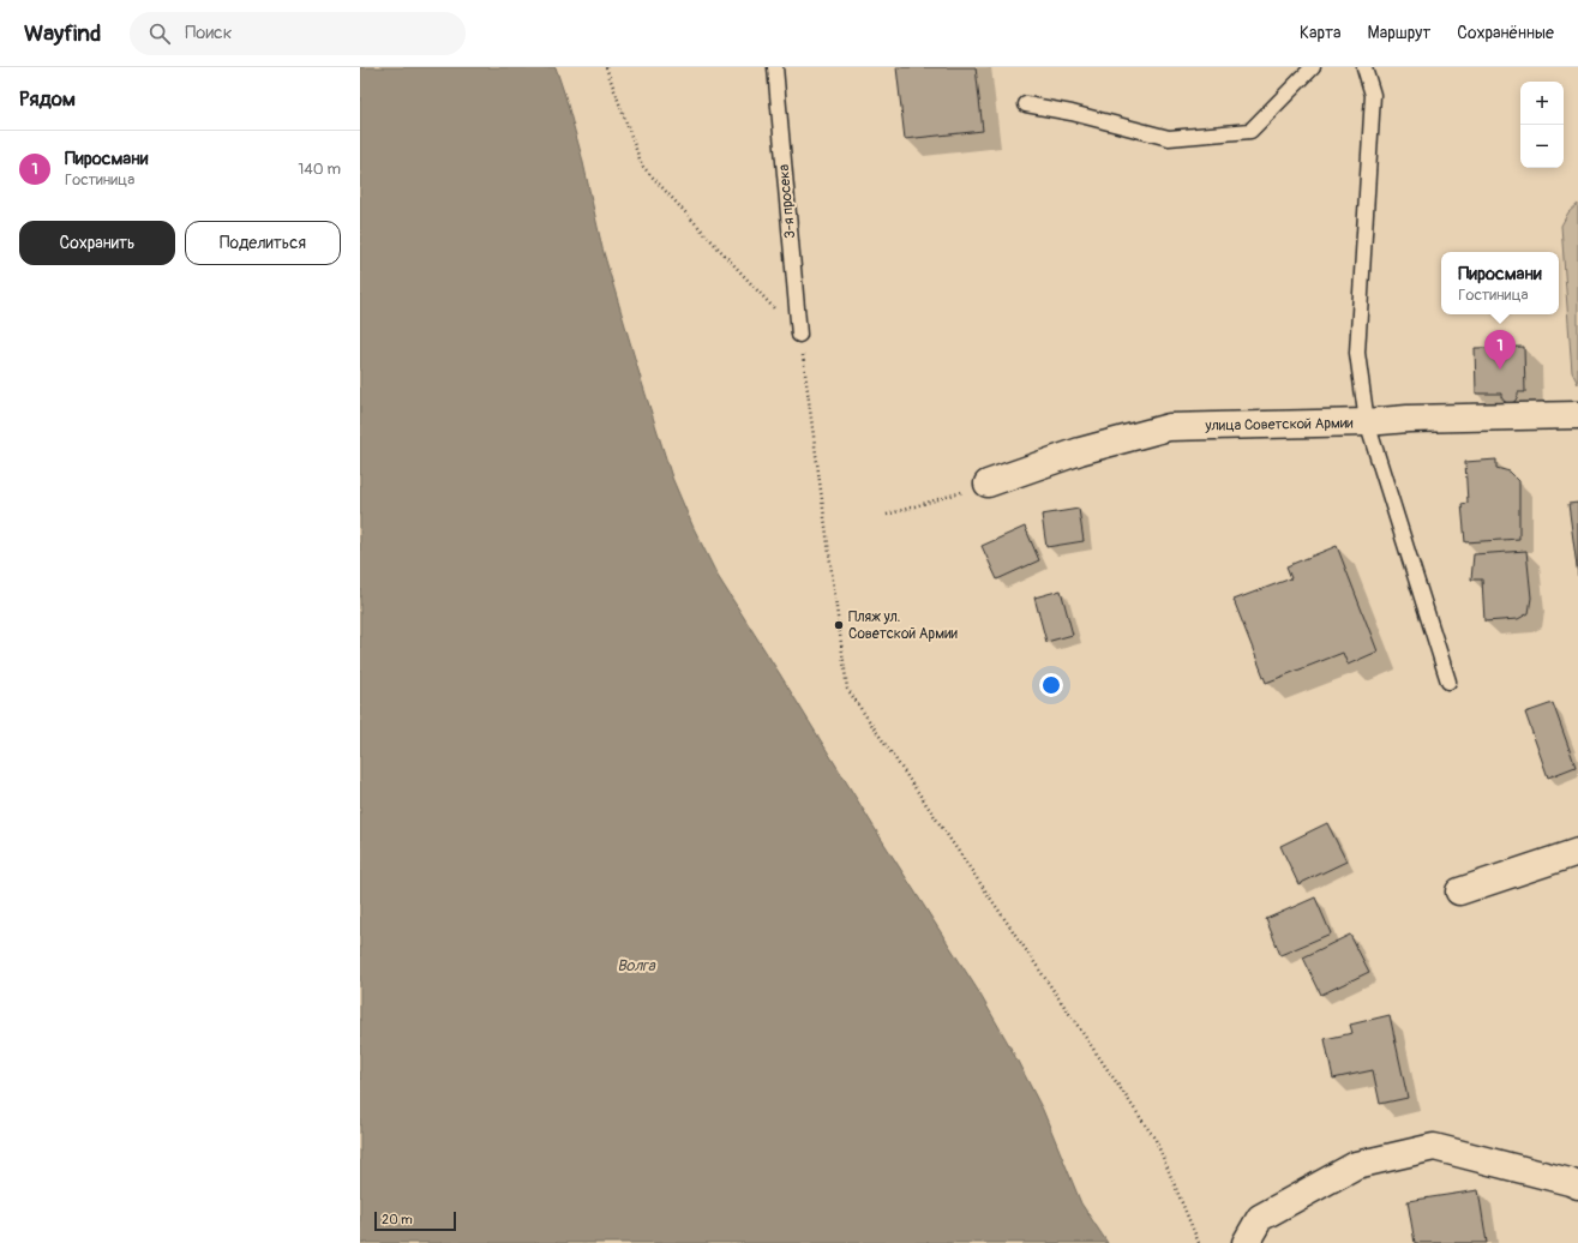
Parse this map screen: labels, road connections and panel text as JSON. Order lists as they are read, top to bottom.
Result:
{
  "streets": {
    "street": ["улица Советской Армии"],
    "lane": ["3-я просека"]
  },
  "water": ["Волга"],
  "places": ["Пляж ул. Советской Армии"],
  "scale_bar": "20 m",
  "page": {
    "header": "Wayfind",
    "search": "Поиск",
    "nav": ["Карта", "Маршрут", "Сохранённые"],
    "heading": "Рядом",
    "map_buttons": ["+", "−"],
    "list": [
      {
        "mark": "1",
        "name": "Пиросмани",
        "note": "Гостиница",
        "value": "140 m"
      }
    ],
    "buttons": ["Сохранить", "Поделиться"],
    "popup": ["Пиросмани", "Гостиница"],
    "pins": "1",
    "scale": "20 m"
  }
}
